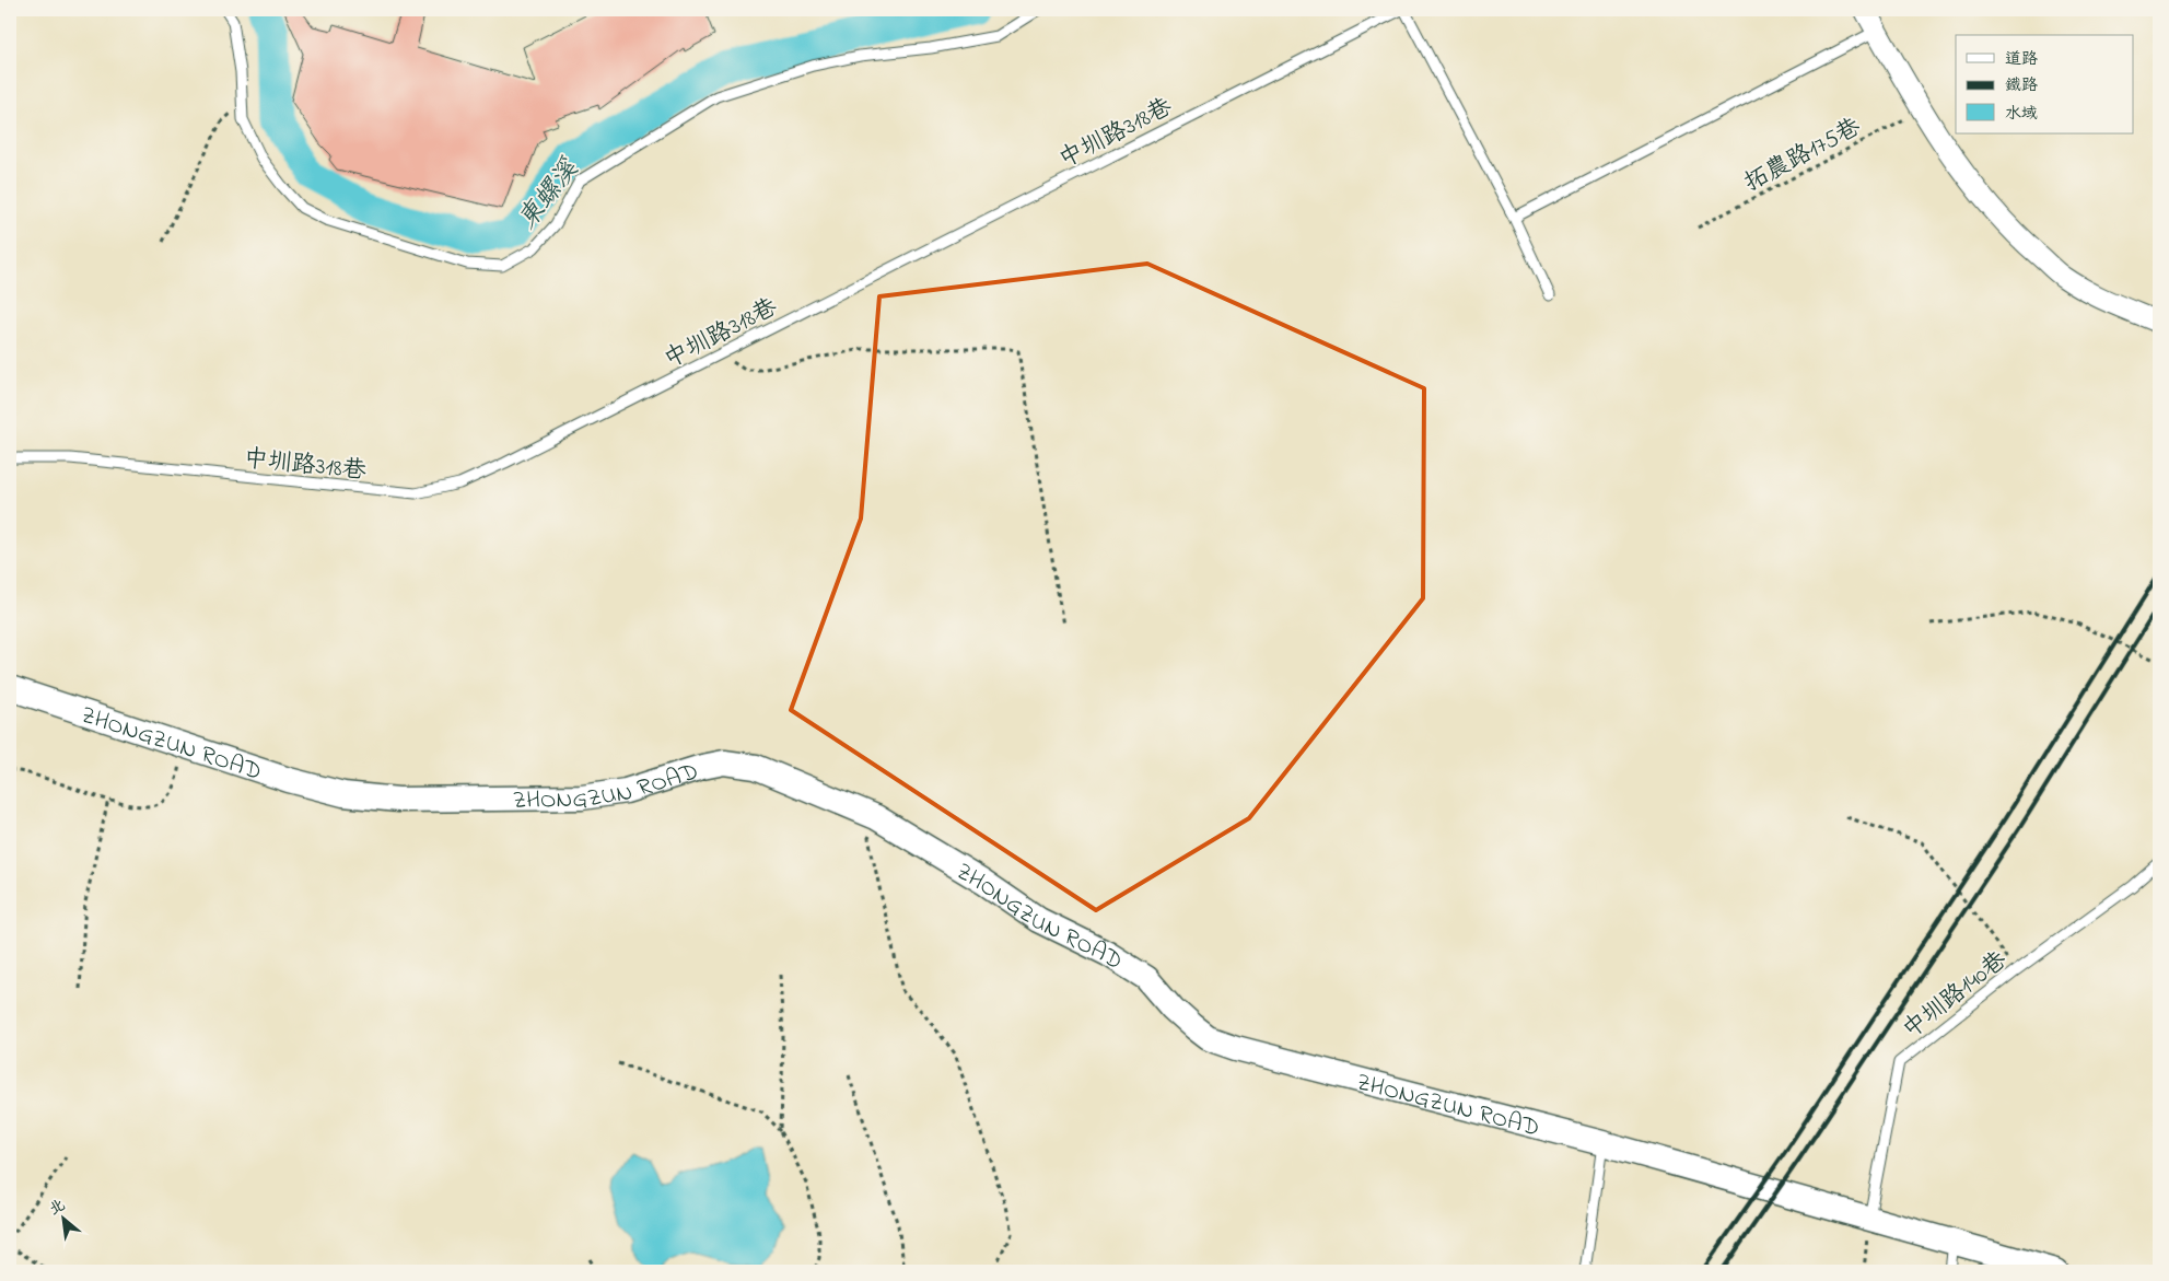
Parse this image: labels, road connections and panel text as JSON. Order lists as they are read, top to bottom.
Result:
{
  "streets": {
    "street": ["ZHONGZUN ROAD"],
    "lane": ["中圳路318巷", "中圳路140巷"],
    "path": ["拓農路175巷"]
  },
  "crossings": [
    ["ZHONGZUN ROAD", "中圳路140巷"]
  ],
  "water": ["東螺溪"],
  "legend": ["道路", "鐵路", "水域"],
  "north": "top left"
}
